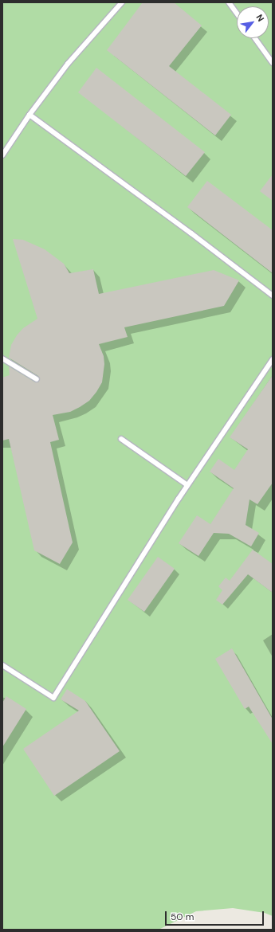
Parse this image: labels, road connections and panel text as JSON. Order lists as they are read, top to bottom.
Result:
{
  "scale_bar": "50 m",
  "north": "top right"
}
